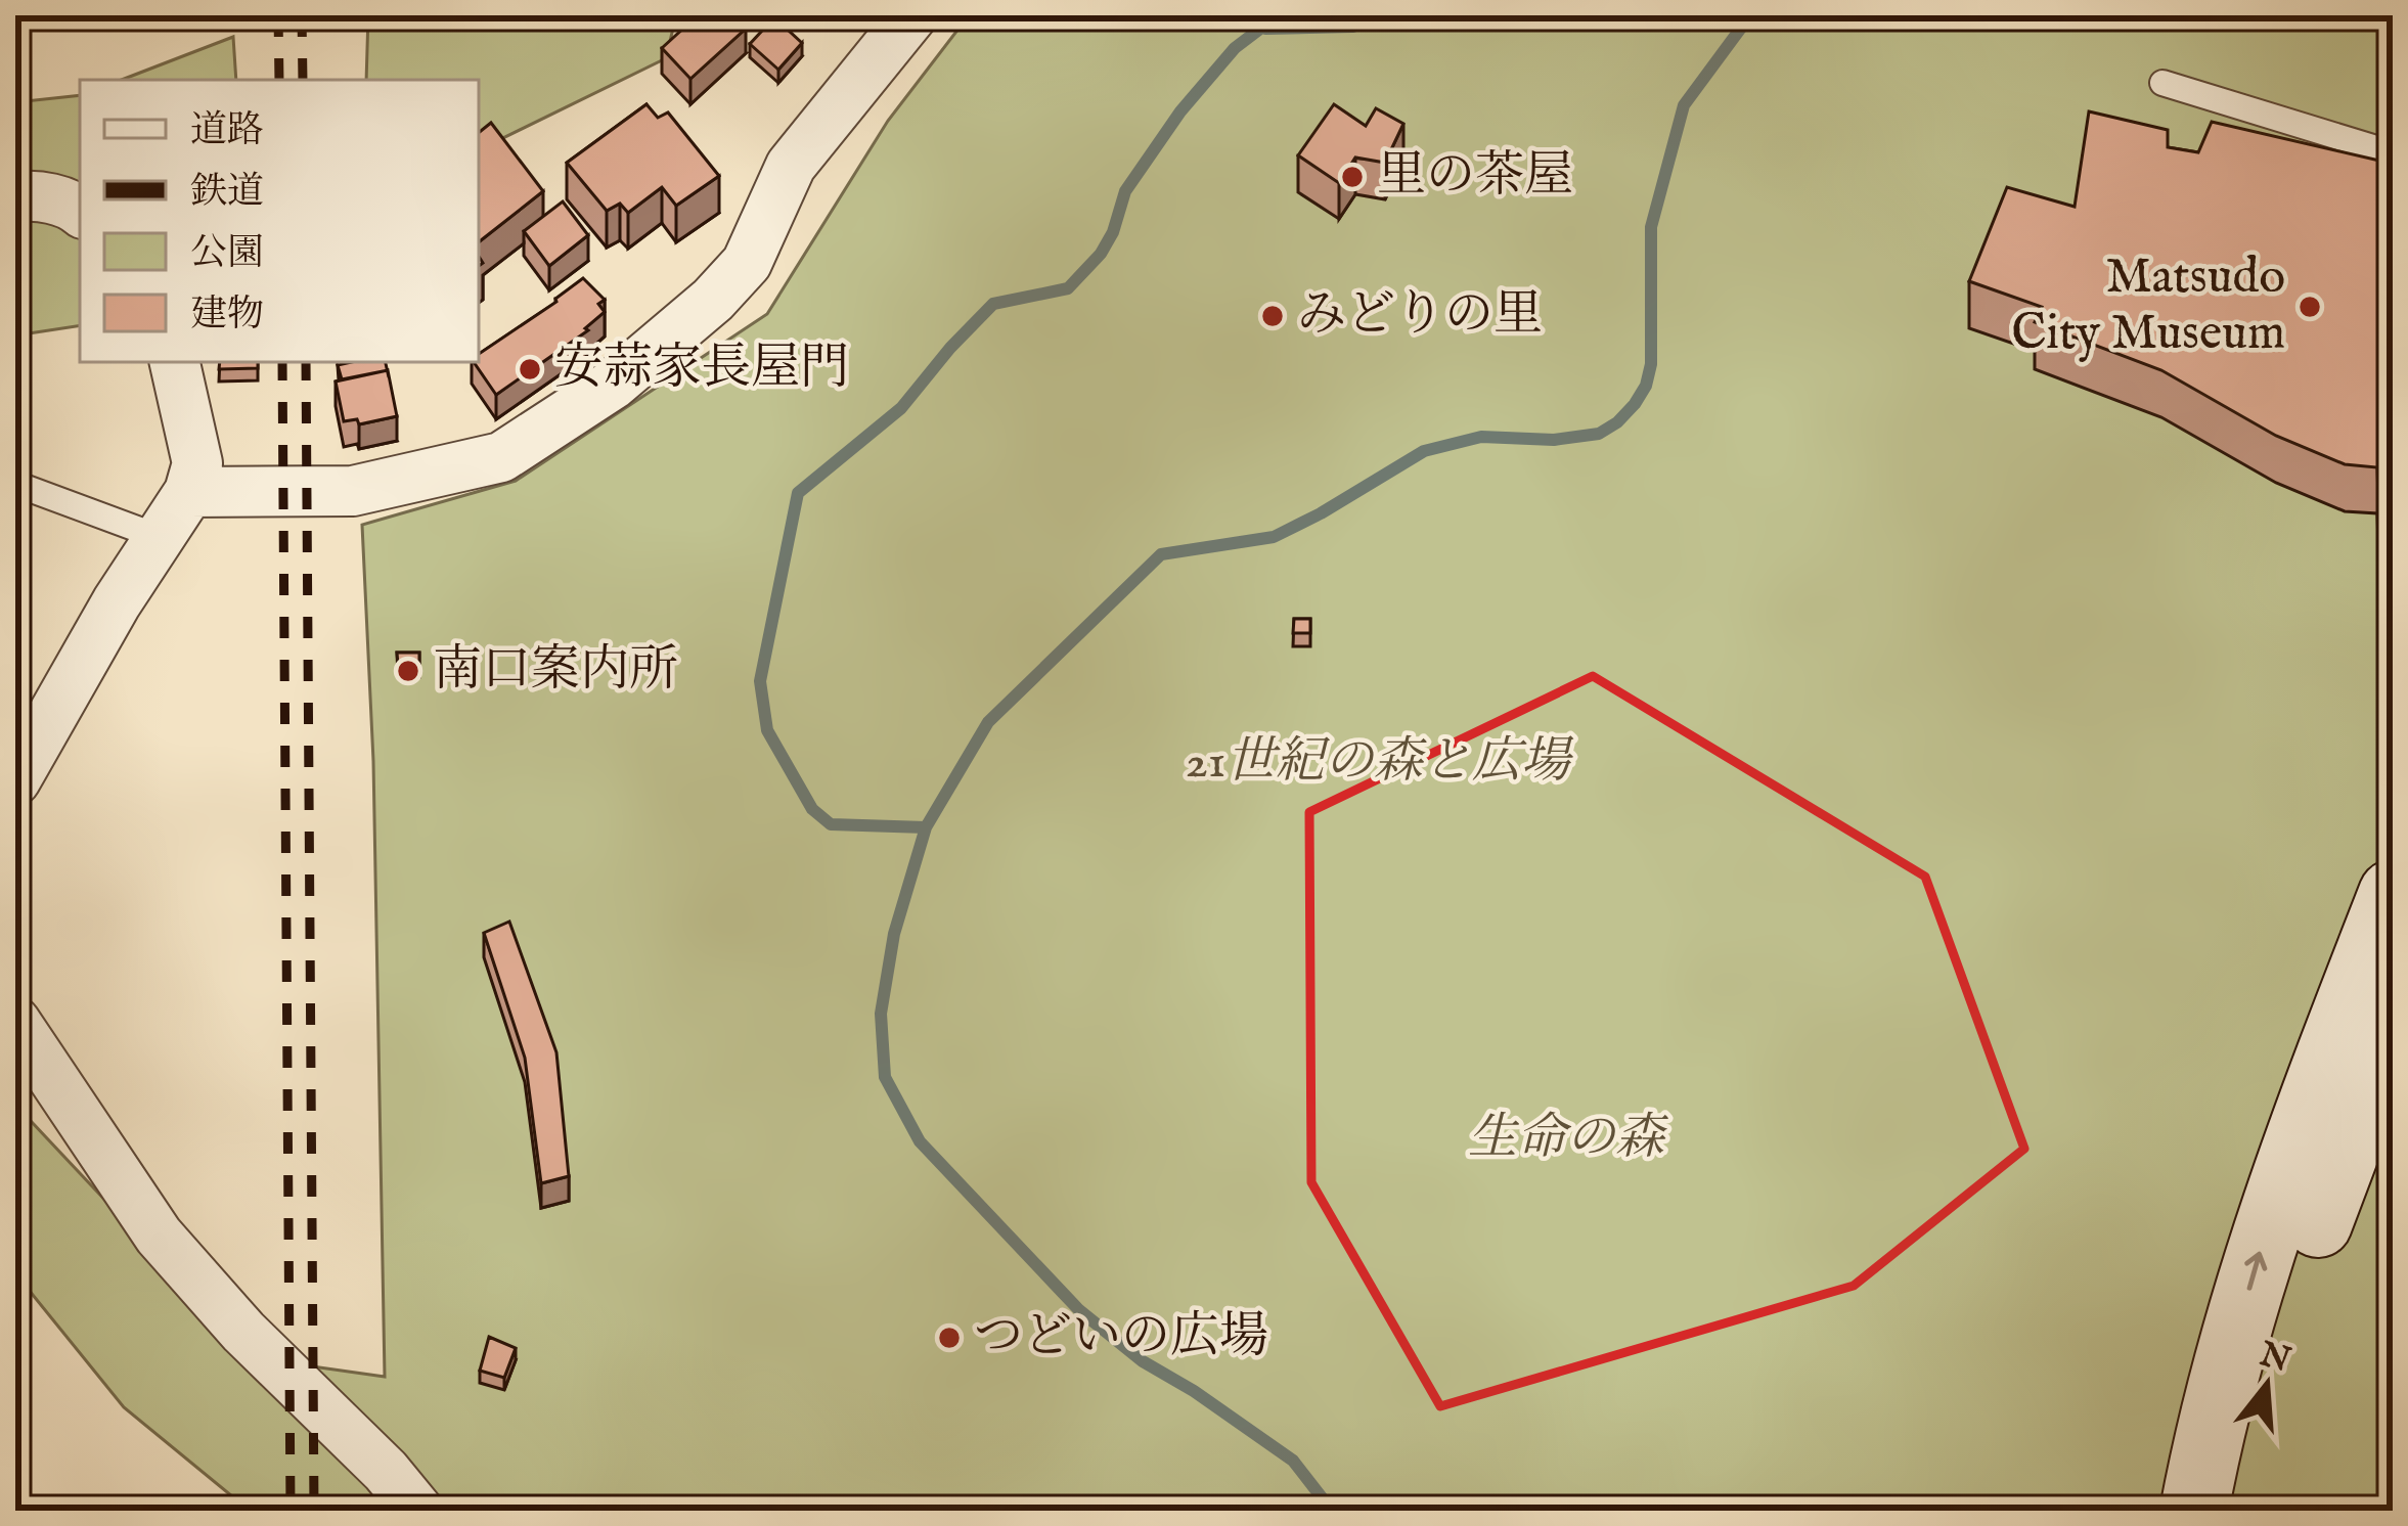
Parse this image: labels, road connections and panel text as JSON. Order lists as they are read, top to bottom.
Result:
{
  "parks": ["21世紀の森と広場", "生命の森"],
  "places": [
    "里の茶屋",
    "Matsudo City Museum",
    "みどりの里",
    "安蒜家長屋門",
    "南口案内所",
    "つどいの広場"
  ],
  "legend": [
    "道路",
    "鉄道",
    "公園",
    "建物"
  ],
  "north": "top"
}
